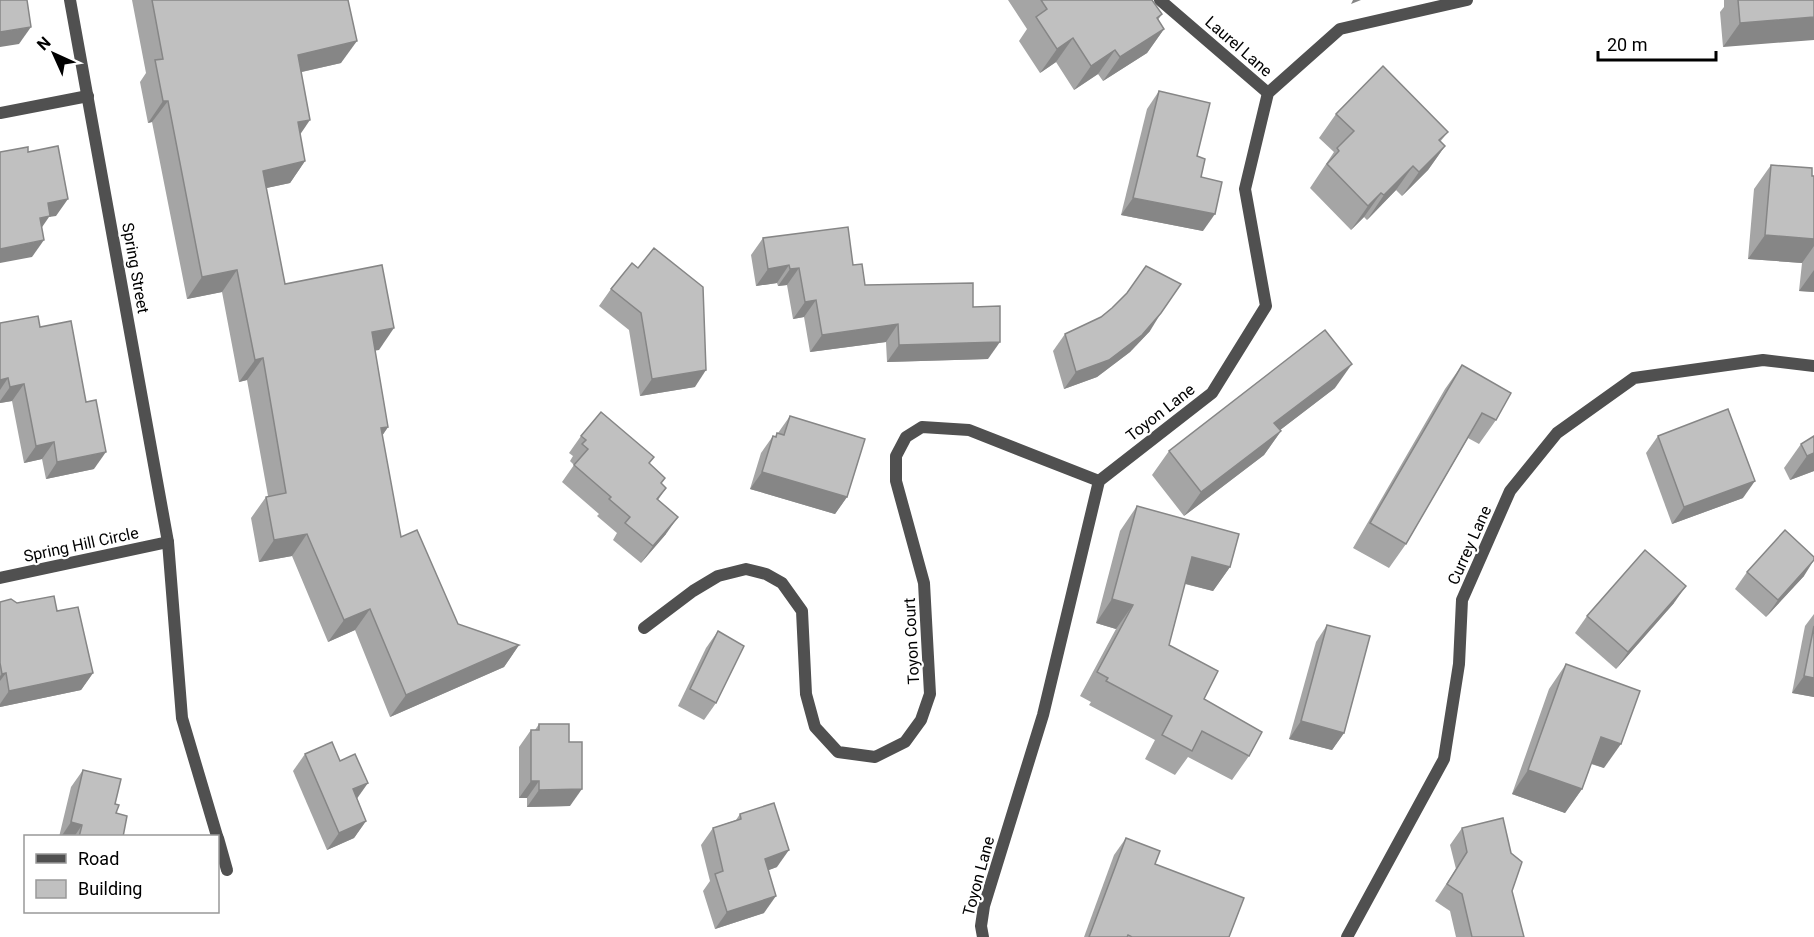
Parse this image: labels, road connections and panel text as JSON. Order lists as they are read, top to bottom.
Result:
{
  "streets": {
    "street": [
      "Laurel Lane",
      "Spring Street",
      "Toyon Lane",
      "Spring Hill Circle",
      "Currey Lane",
      "Toyon Court"
    ]
  },
  "crossings": [
    ["Laurel Lane", "Toyon Lane"],
    ["Spring Street", "Spring Hill Circle"],
    ["Toyon Lane", "Toyon Court"]
  ],
  "legend": ["Road", "Building"],
  "scale_bar": "20 m",
  "north": "top left"
}
